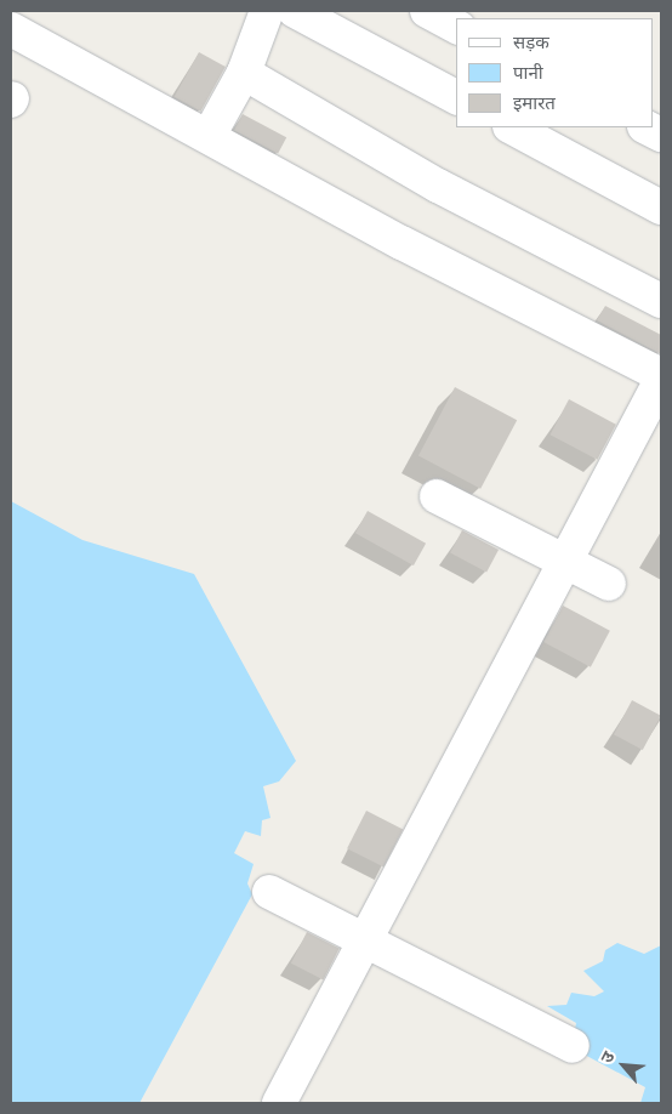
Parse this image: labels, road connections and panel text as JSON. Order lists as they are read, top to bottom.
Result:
{
  "legend": ["सड़क", "पानी", "इमारत"],
  "north": "top left"
}
